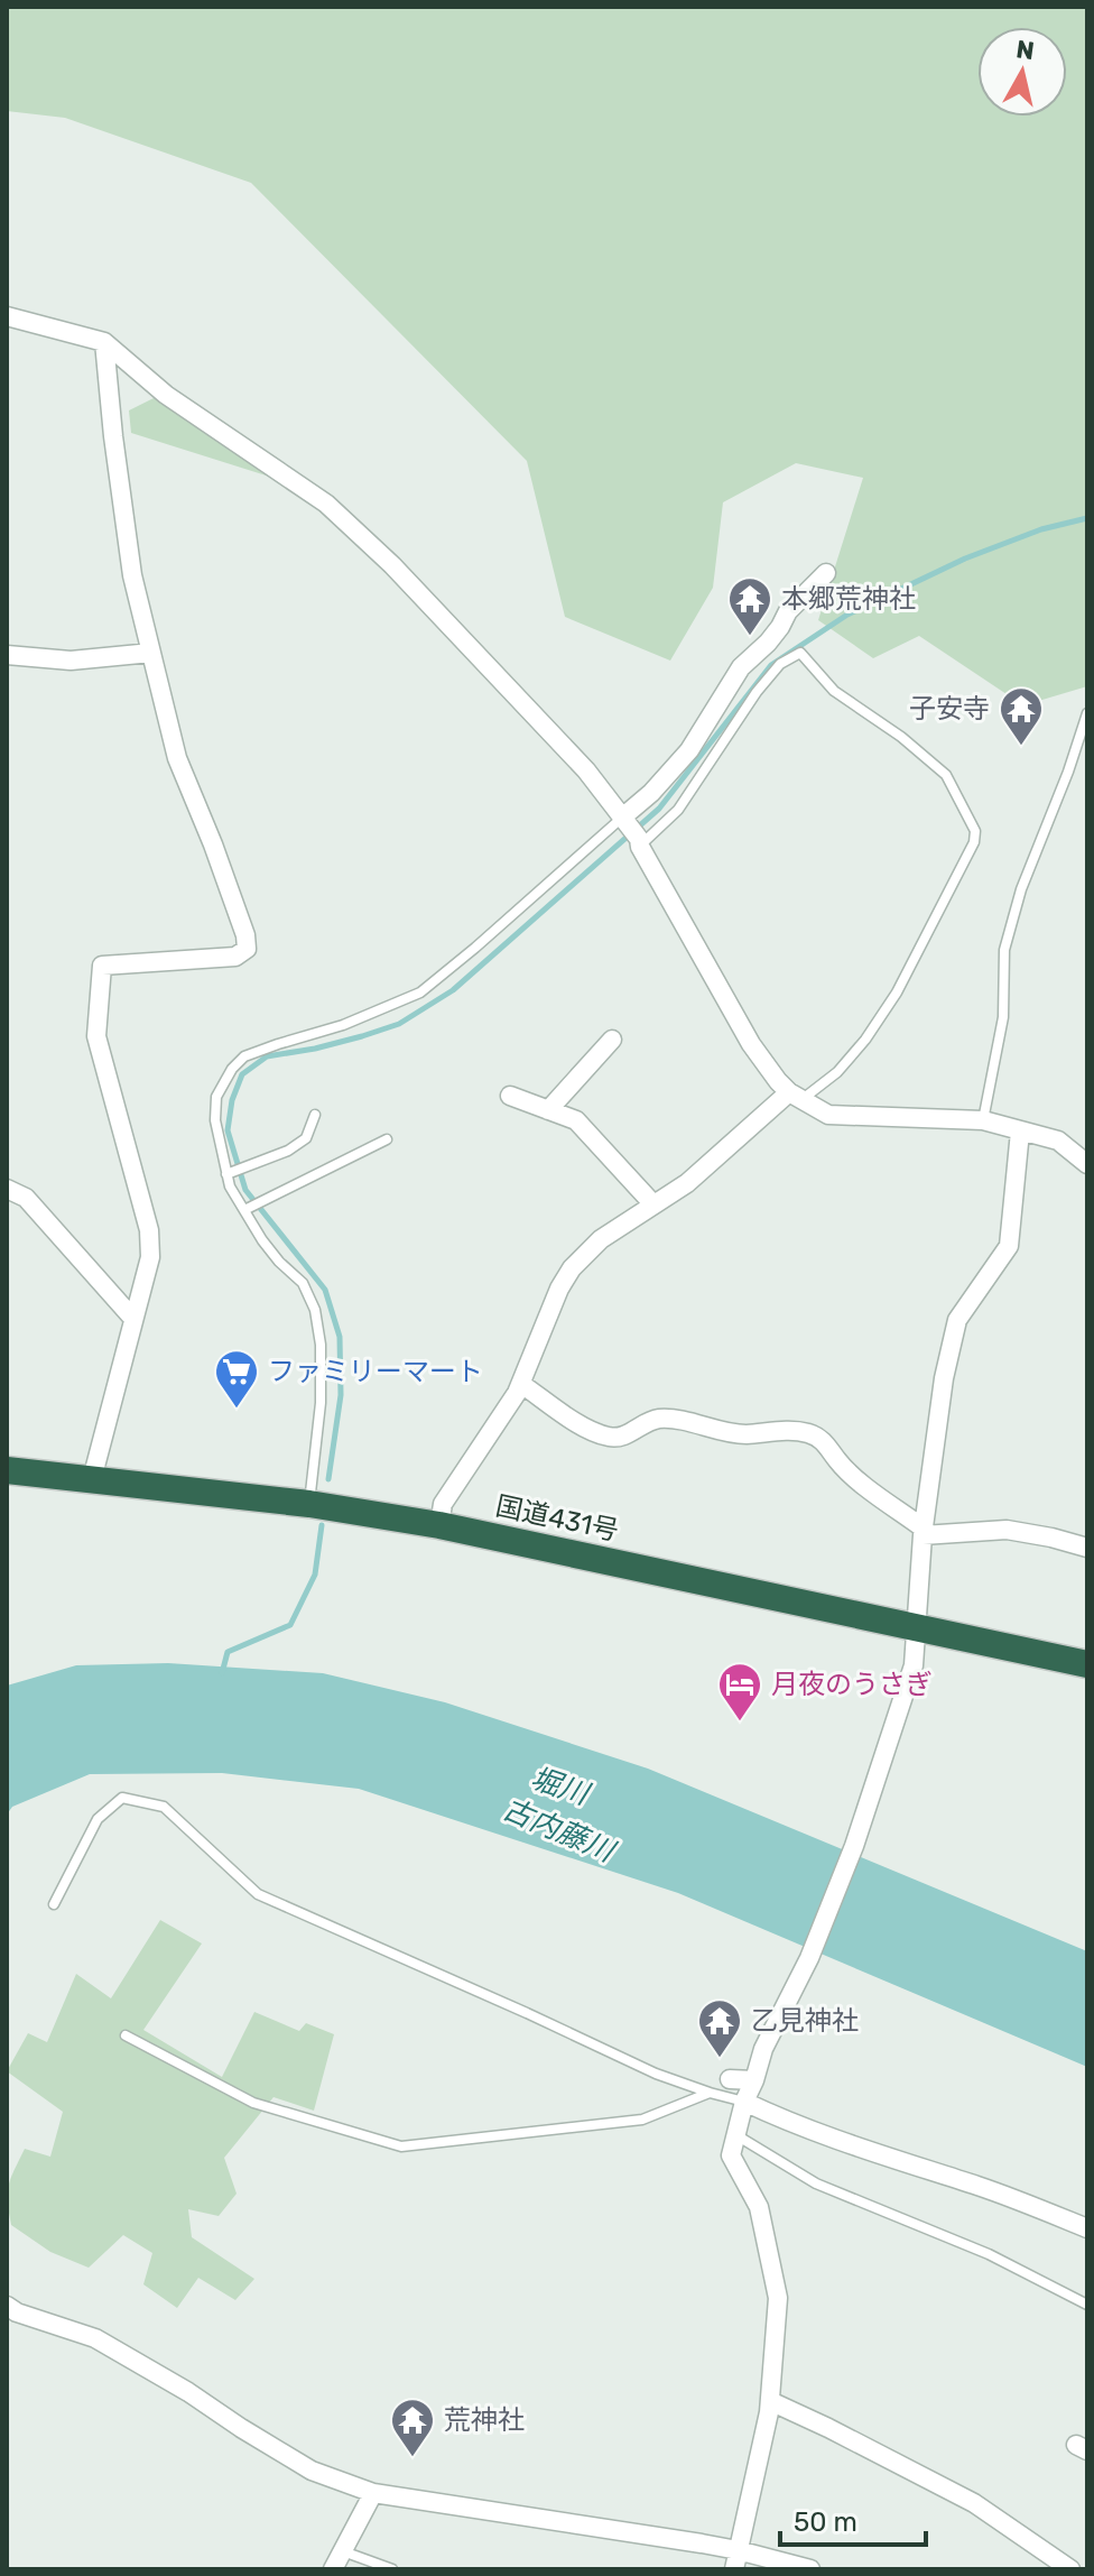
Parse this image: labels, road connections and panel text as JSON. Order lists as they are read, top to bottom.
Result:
{
  "streets": {
    "highway": ["国道431号"]
  },
  "water": ["堀川", "古内藤川"],
  "places": {
    "temple": [
      "本郷荒神社",
      "子安寺",
      "乙見神社",
      "荒神社"
    ],
    "supermarket": ["ファミリーマート"],
    "hotel": ["月夜のうさぎ"]
  },
  "scale_bar": "50 m",
  "north": "top"
}
